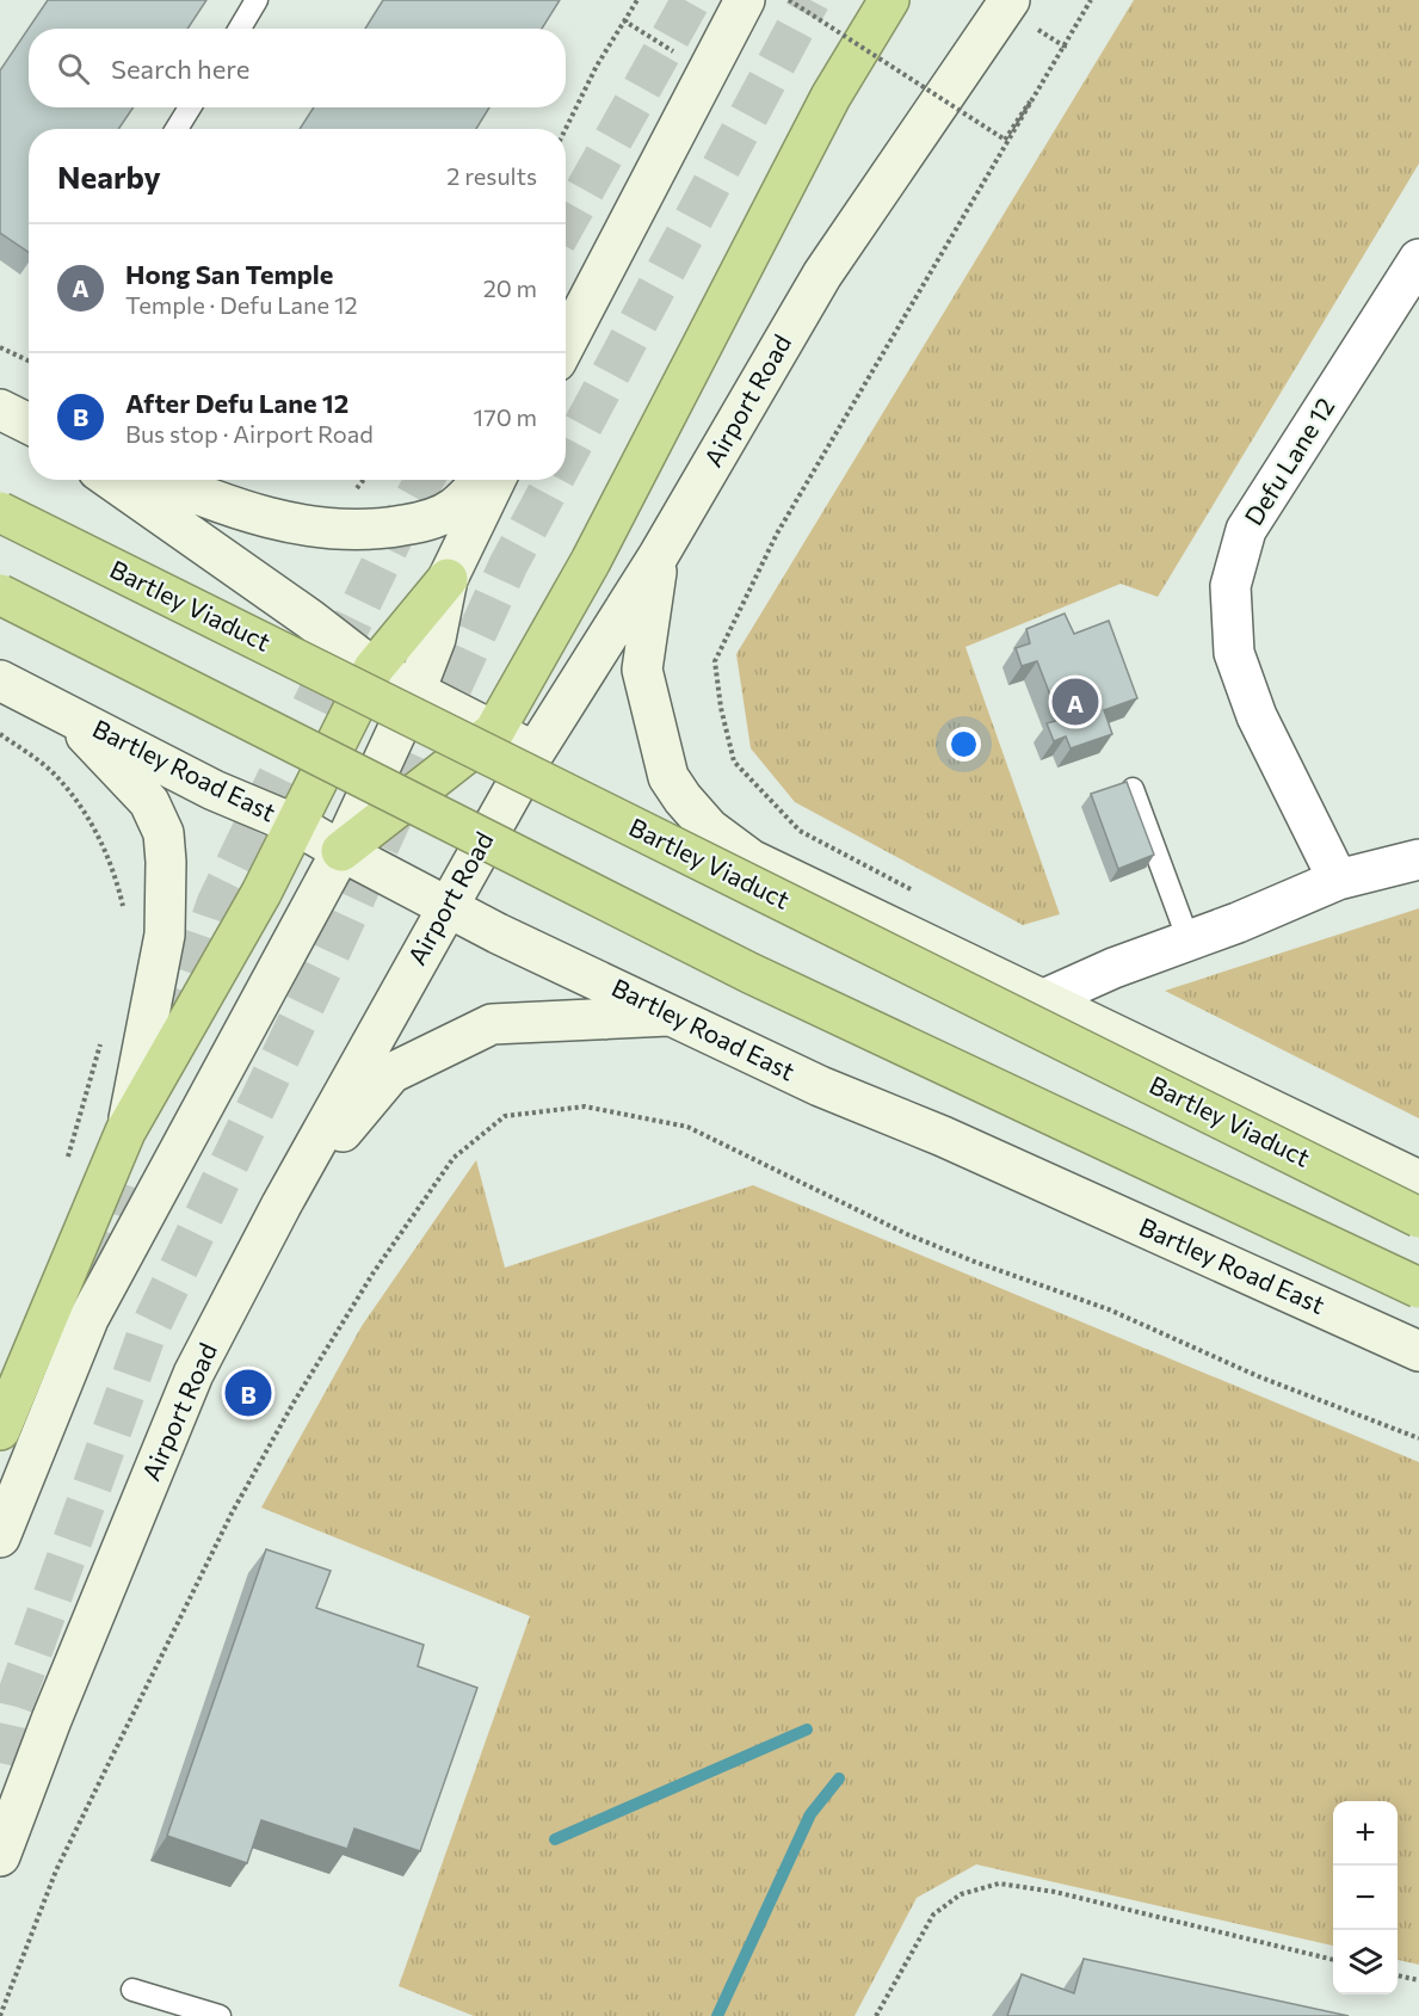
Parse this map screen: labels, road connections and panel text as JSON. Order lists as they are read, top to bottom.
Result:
{
  "streets": {
    "highway": ["Bartley Viaduct"],
    "main road": ["Airport Road", "Bartley Road East"],
    "street": ["Defu Lane 12"]
  },
  "crossings": [
    ["Airport Road", "Bartley Road East"]
  ],
  "page": {
    "search": "Search here",
    "heading": ["Nearby", "2 results"],
    "list": [
      {
        "mark": "A",
        "name": "Hong San Temple",
        "note": "Temple · Defu Lane 12",
        "value": "20 m"
      },
      {
        "mark": "B",
        "name": "After Defu Lane 12",
        "note": "Bus stop · Airport Road",
        "value": "170 m"
      }
    ],
    "pins": ["A", "B"],
    "map_buttons": ["+", "−"]
  }
}
